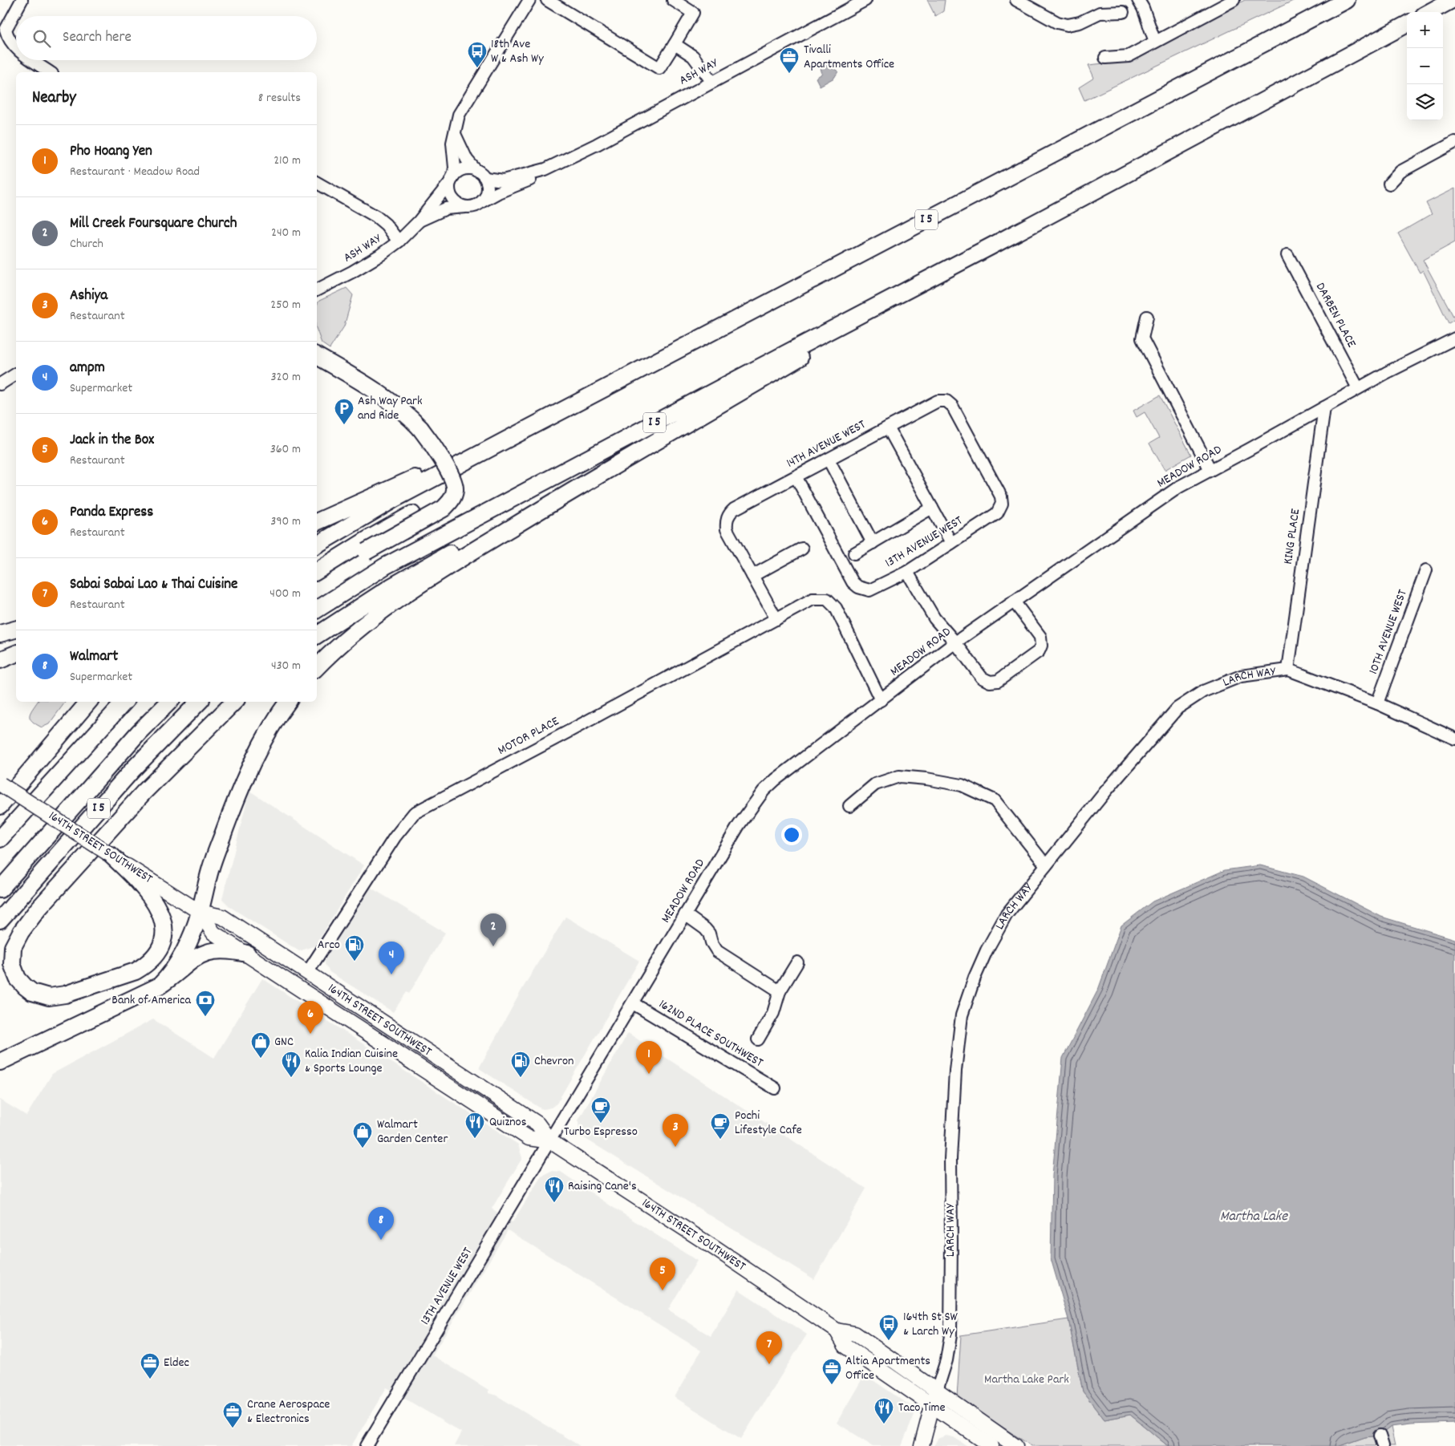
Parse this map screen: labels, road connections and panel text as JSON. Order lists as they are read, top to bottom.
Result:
{
  "streets": {
    "highway": ["I 5"],
    "main road": ["LARCH WAY", "164TH STREET SOUTHWEST"],
    "street": [
      "ASH WAY",
      "DARBEN PLACE",
      "14TH AVENUE WEST",
      "MEADOW ROAD",
      "KING PLACE",
      "13TH AVENUE WEST",
      "10TH AVENUE WEST",
      "MOTOR PLACE",
      "162ND PLACE SOUTHWEST"
    ]
  },
  "crossings": [
    ["DARBEN PLACE", "MEADOW ROAD"],
    ["14TH AVENUE WEST", "13TH AVENUE WEST"],
    ["MEADOW ROAD", "KING PLACE"],
    ["MEADOW ROAD", "13TH AVENUE WEST"],
    ["MEADOW ROAD", "MOTOR PLACE"],
    ["MEADOW ROAD", "164TH STREET SOUTHWEST"],
    ["MEADOW ROAD", "162ND PLACE SOUTHWEST"],
    ["KING PLACE", "LARCH WAY"],
    ["13TH AVENUE WEST", "164TH STREET SOUTHWEST"],
    ["10TH AVENUE WEST", "LARCH WAY"],
    ["LARCH WAY", "164TH STREET SOUTHWEST"],
    ["MOTOR PLACE", "164TH STREET SOUTHWEST"]
  ],
  "water": ["Martha Lake"],
  "parks": ["Martha Lake Park"],
  "places": {
    "bus stop": ["18th Ave W & Ash Wy", "164th St SW & Larch Wy"],
    "office": [
      "Tivalli Apartments Office",
      "Eldec",
      "Altia Apartments Office",
      "Crane Aerospace & Electronics"
    ],
    "parking": ["Ash Way Park and Ride"],
    "fuel station": ["Arco", "Chevron"],
    "bank": ["Bank of America"],
    "shop": ["GNC", "Walmart Garden Center"],
    "restaurant": [
      "Kalia Indian Cuisine & Sports Lounge",
      "Quiznos",
      "Raising Cane's",
      "Taco Time"
    ],
    "cafe": ["Turbo Espresso", "Pochi Lifestyle Cafe"]
  },
  "page": {
    "map_buttons": ["+", "−"],
    "search": "Search here",
    "heading": ["Nearby", "8 results"],
    "list": [
      {
        "mark": "1",
        "name": "Pho Hoang Yen",
        "note": "Restaurant · Meadow Road",
        "value": "210 m"
      },
      {
        "mark": "2",
        "name": "Mill Creek Foursquare Church",
        "note": "Church",
        "value": "240 m"
      },
      {
        "mark": "3",
        "name": "Ashiya",
        "note": "Restaurant",
        "value": "250 m"
      },
      {
        "mark": "4",
        "name": "ampm",
        "note": "Supermarket",
        "value": "320 m"
      },
      {
        "mark": "5",
        "name": "Jack in the Box",
        "note": "Restaurant",
        "value": "360 m"
      },
      {
        "mark": "6",
        "name": "Panda Express",
        "note": "Restaurant",
        "value": "390 m"
      },
      {
        "mark": "7",
        "name": "Sabai Sabai Lao & Thai Cuisine",
        "note": "Restaurant",
        "value": "400 m"
      },
      {
        "mark": "8",
        "name": "Walmart",
        "note": "Supermarket",
        "value": "430 m"
      }
    ],
    "pins": [
      "2",
      "4",
      "6",
      "1",
      "3",
      "8",
      "5",
      "7"
    ]
  }
}
